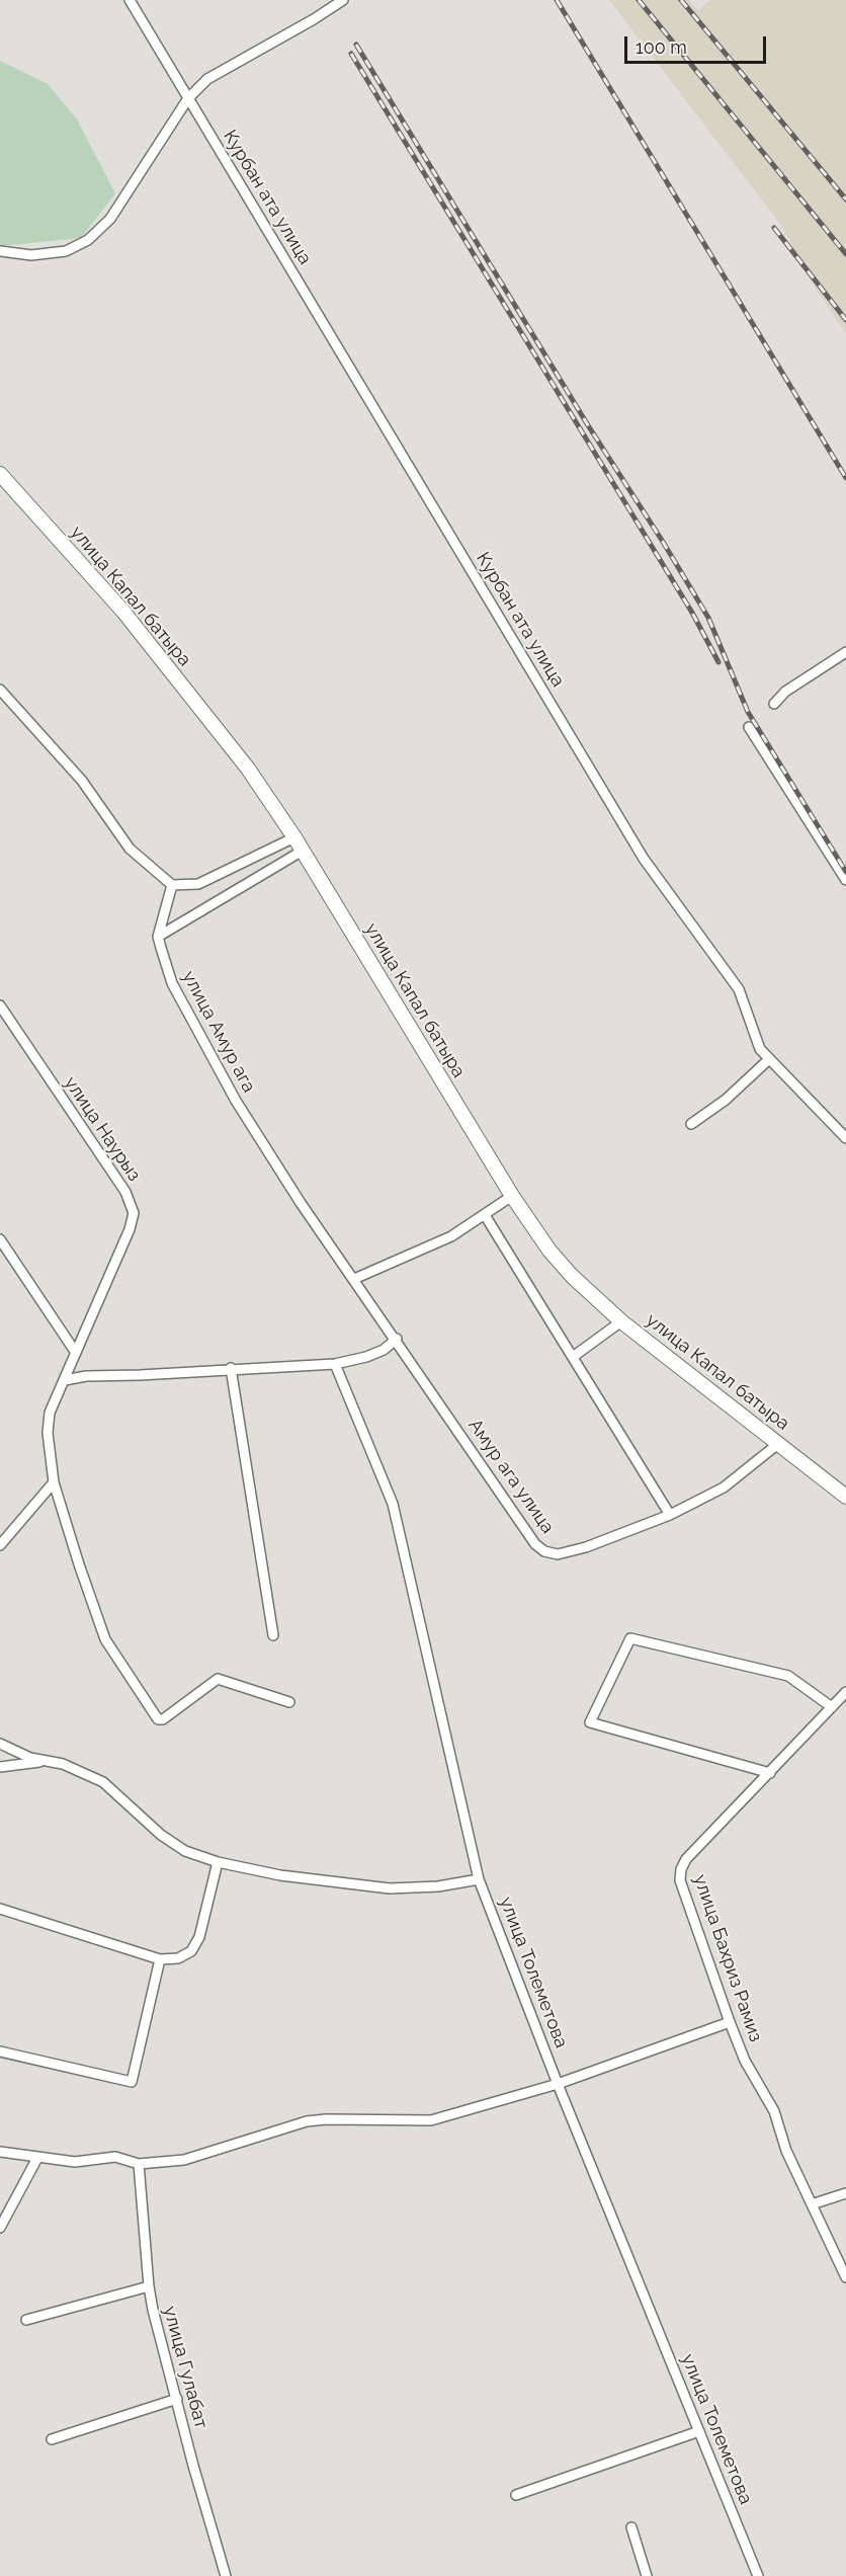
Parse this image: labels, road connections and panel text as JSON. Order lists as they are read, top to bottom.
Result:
{
  "streets": {
    "main road": ["улица Капал батыра"],
    "street": [
      "Курбан ата улица",
      "улица Амур ага",
      "улица Наурыз",
      "Амур ага улица",
      "улица Бахриз Рамиз",
      "улица Толеметова",
      "улица Гулабат"
    ]
  },
  "crossings": [
    ["улица Амур ага", "Амур ага улица"]
  ],
  "scale_bar": "100 m"
}
